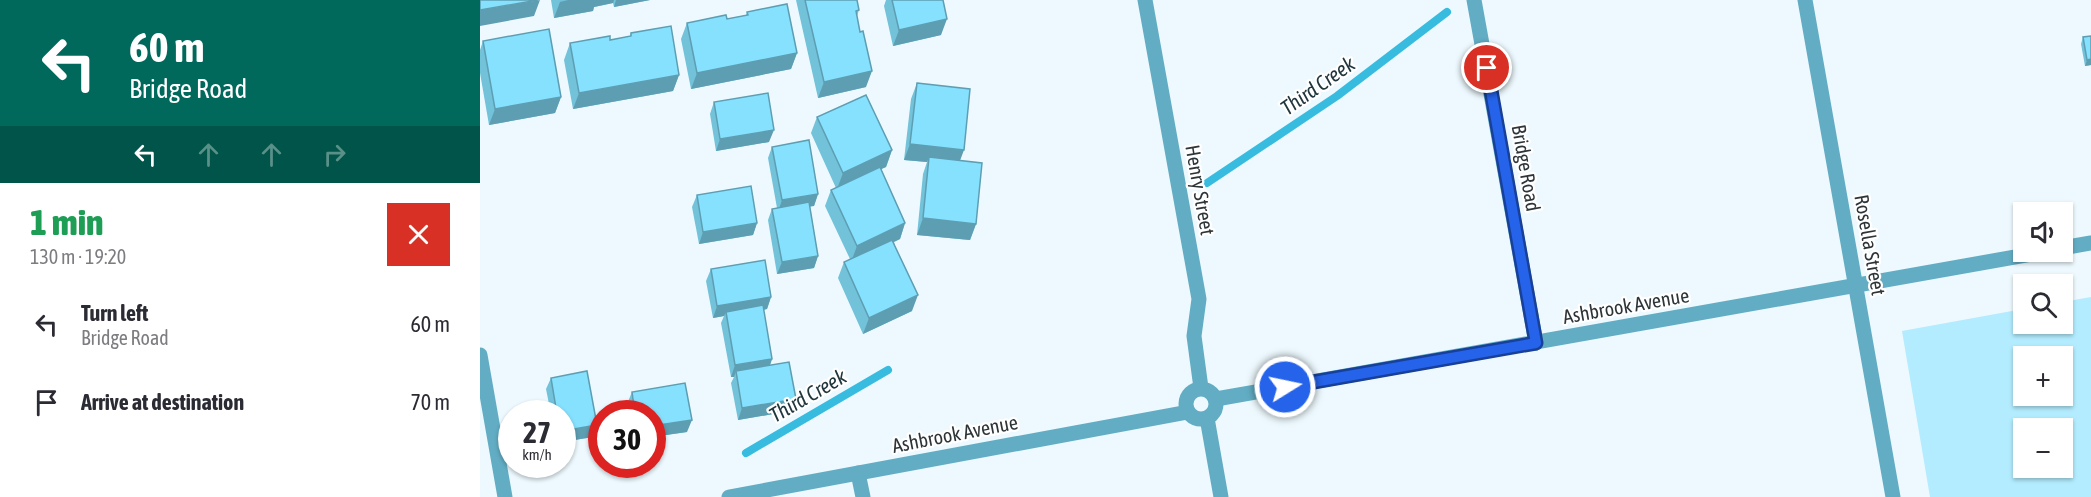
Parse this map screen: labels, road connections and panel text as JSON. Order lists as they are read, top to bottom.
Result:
{
  "streets": {
    "street": [
      "Bridge Road",
      "Henry Street",
      "Rosella Street",
      "Ashbrook Avenue"
    ]
  },
  "crossings": [
    ["Bridge Road", "Ashbrook Avenue"],
    ["Henry Street", "Ashbrook Avenue"],
    ["Rosella Street", "Ashbrook Avenue"]
  ],
  "water": ["Third Creek"],
  "page": {
    "turn": ["60 m", "Bridge Road"],
    "heading": ["1 min", "130 m · 19:20"],
    "map_buttons": ["+", "−"],
    "list": [
      {
        "name": "Turn left",
        "note": "Bridge Road",
        "value": "60 m"
      },
      {
        "name": "Arrive at destination",
        "value": "70 m"
      }
    ],
    "speed": "27 km/h",
    "limit": "30"
  }
}
